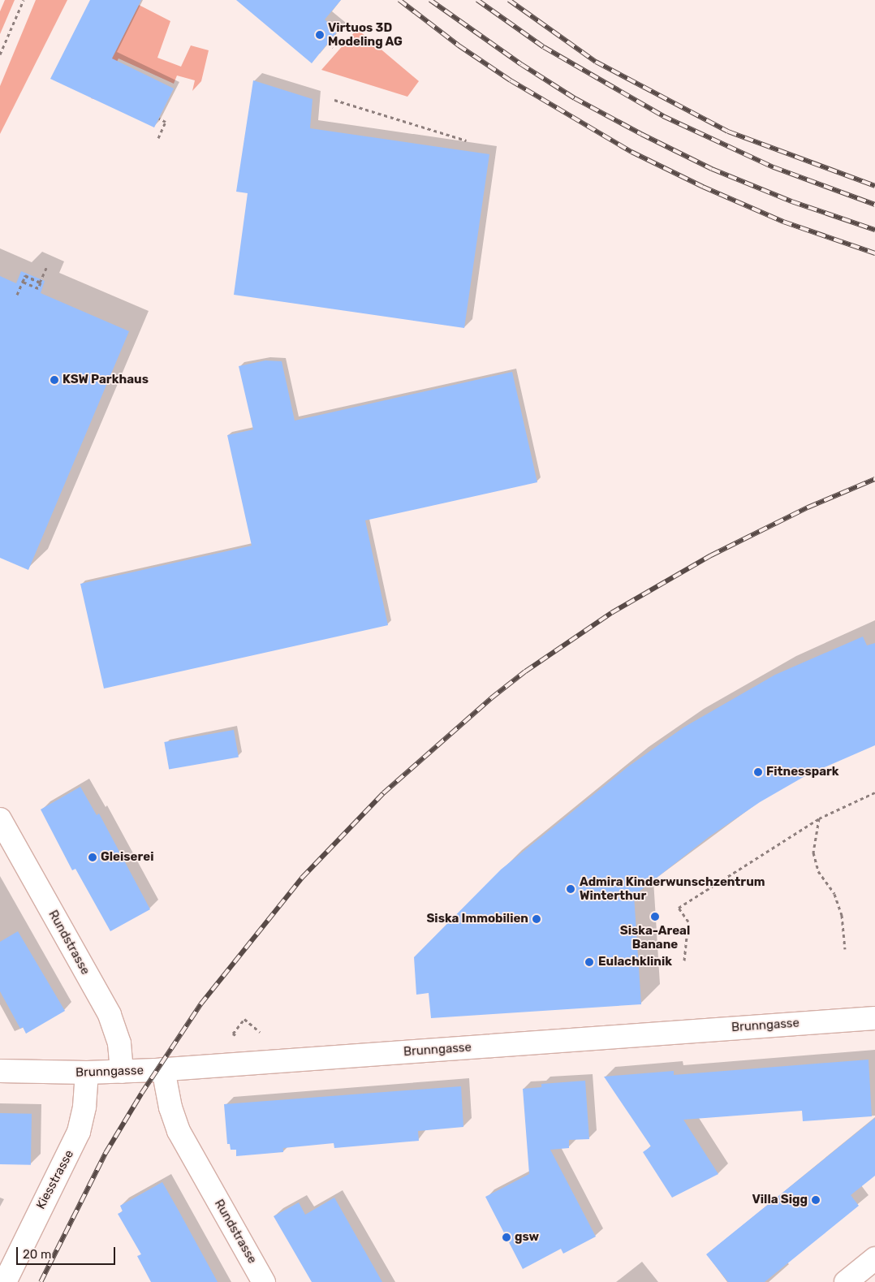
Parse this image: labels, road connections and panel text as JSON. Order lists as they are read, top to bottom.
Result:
{
  "streets": {
    "street": ["Rundstrasse", "Brunngasse", "Kiesstrasse"]
  },
  "crossings": [
    ["Rundstrasse", "Brunngasse"],
    ["Brunngasse", "Kiesstrasse"]
  ],
  "places": [
    "Virtuos 3D Modeling AG",
    "KSW Parkhaus",
    "Fitnesspark",
    "Gleiserei",
    "Admira Kinderwunschzentrum Winterthur",
    "Siska-Areal Banane",
    "Siska Immobilien",
    "Eulachklinik",
    "Villa Sigg",
    "gsw"
  ],
  "scale_bar": "20 m"
}
